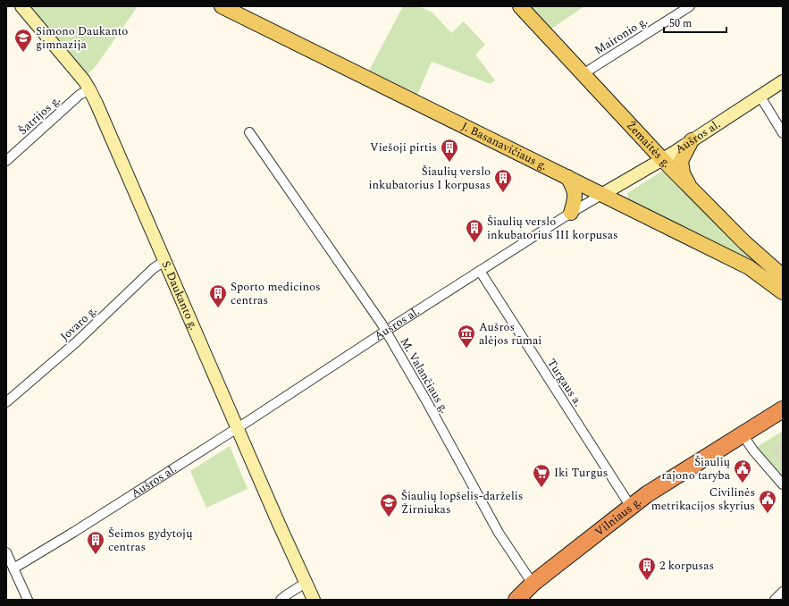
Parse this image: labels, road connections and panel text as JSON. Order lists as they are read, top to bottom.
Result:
{
  "streets": {
    "highway": ["Vilniaus g."],
    "main road": [
      "Aušros al.",
      "Žemaitės g.",
      "J. Basanavičiaus g.",
      "S. Daukanto g."
    ],
    "street": [
      "Maironio g.",
      "Šatrijos g.",
      "Jovaro g.",
      "M. Valančiaus g.",
      "Turgaus a."
    ]
  },
  "crossings": [
    ["Maironio g.", "Žemaitės g."],
    ["Šatrijos g.", "S. Daukanto g."],
    ["Aušros al.", "Žemaitės g."],
    ["Aušros al.", "J. Basanavičiaus g."],
    ["Aušros al.", "S. Daukanto g."],
    ["Aušros al.", "M. Valančiaus g."],
    ["Aušros al.", "Turgaus a."],
    ["S. Daukanto g.", "Jovaro g."],
    ["M. Valančiaus g.", "Vilniaus g."],
    ["Turgaus a.", "Vilniaus g."]
  ],
  "places": {
    "school or university": ["Simono Daukanto gimnazija", "Šiaulių lopšelis-darželis Žirniukas"],
    "building": [
      "Viešoji pirtis",
      "Šiaulių verslo inkubatorius I korpusas",
      "Šiaulių verslo inkubatorius III korpusas",
      "Sporto medicinos centras",
      "Šeimos gydytojų centras",
      "2 korpusas"
    ],
    "museum": ["Aušros alėjos rūmai"],
    "public building": ["Šiaulių rajono taryba", "Civilinės metrikacijos skyrius"],
    "supermarket": ["Iki Turgus"]
  },
  "scale_bar": "50 m"
}
